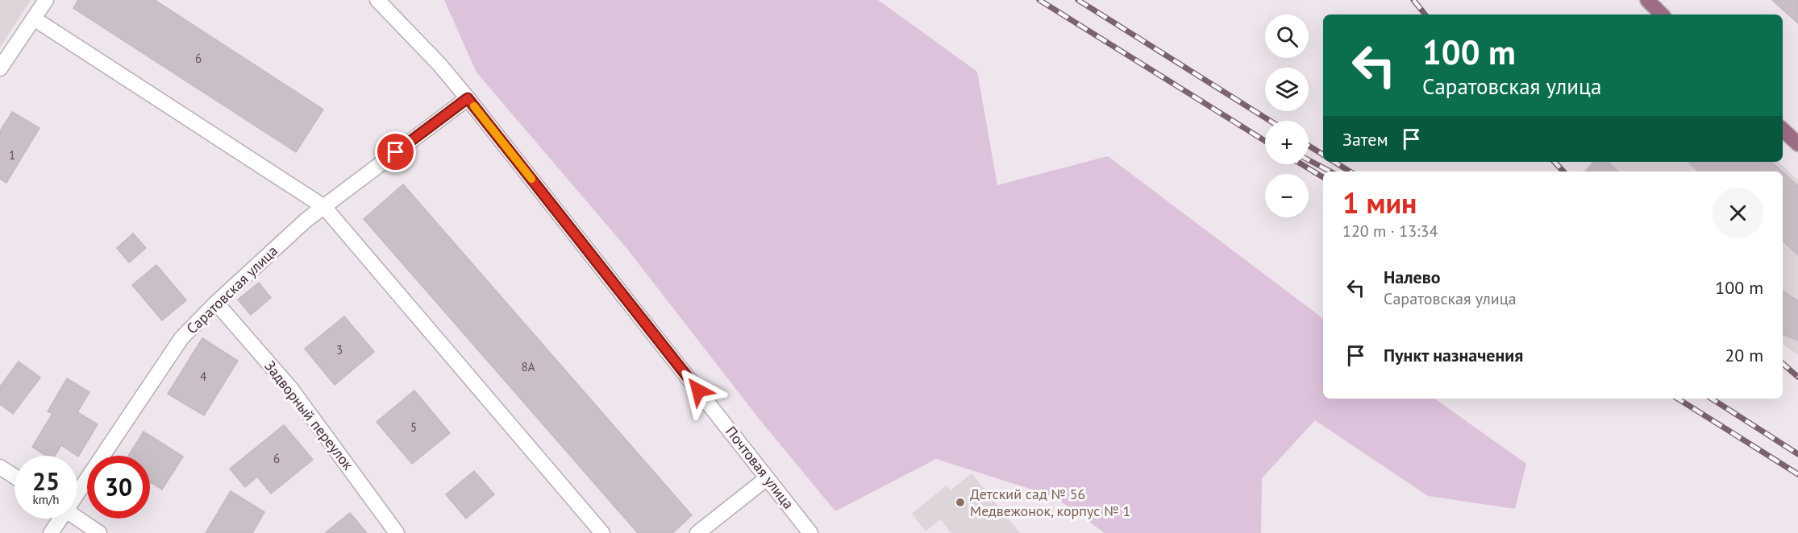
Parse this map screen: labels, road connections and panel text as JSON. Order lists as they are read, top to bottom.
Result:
{
  "streets": {
    "street": ["Саратовская улица", "Задворный переулок", "Почтовая улица"]
  },
  "crossings": [
    ["Саратовская улица", "Задворный переулок"],
    ["Саратовская улица", "Почтовая улица"]
  ],
  "places": ["Детский сад № 56 Медвежонок, корпус № 1"],
  "house_numbers": [
    "6",
    "1",
    "3",
    "8А",
    "4",
    "5",
    "6"
  ],
  "page": {
    "map_buttons": ["+", "−"],
    "turn": ["100 m", "Саратовская улица"],
    "then": "Затем",
    "heading": ["1 мин", "120 m · 13:34"],
    "list": [
      {
        "name": "Налево",
        "note": "Саратовская улица",
        "value": "100 m"
      },
      {
        "name": "Пункт назначения",
        "value": "20 m"
      }
    ],
    "speed": "25 km/h",
    "limit": "30"
  }
}
